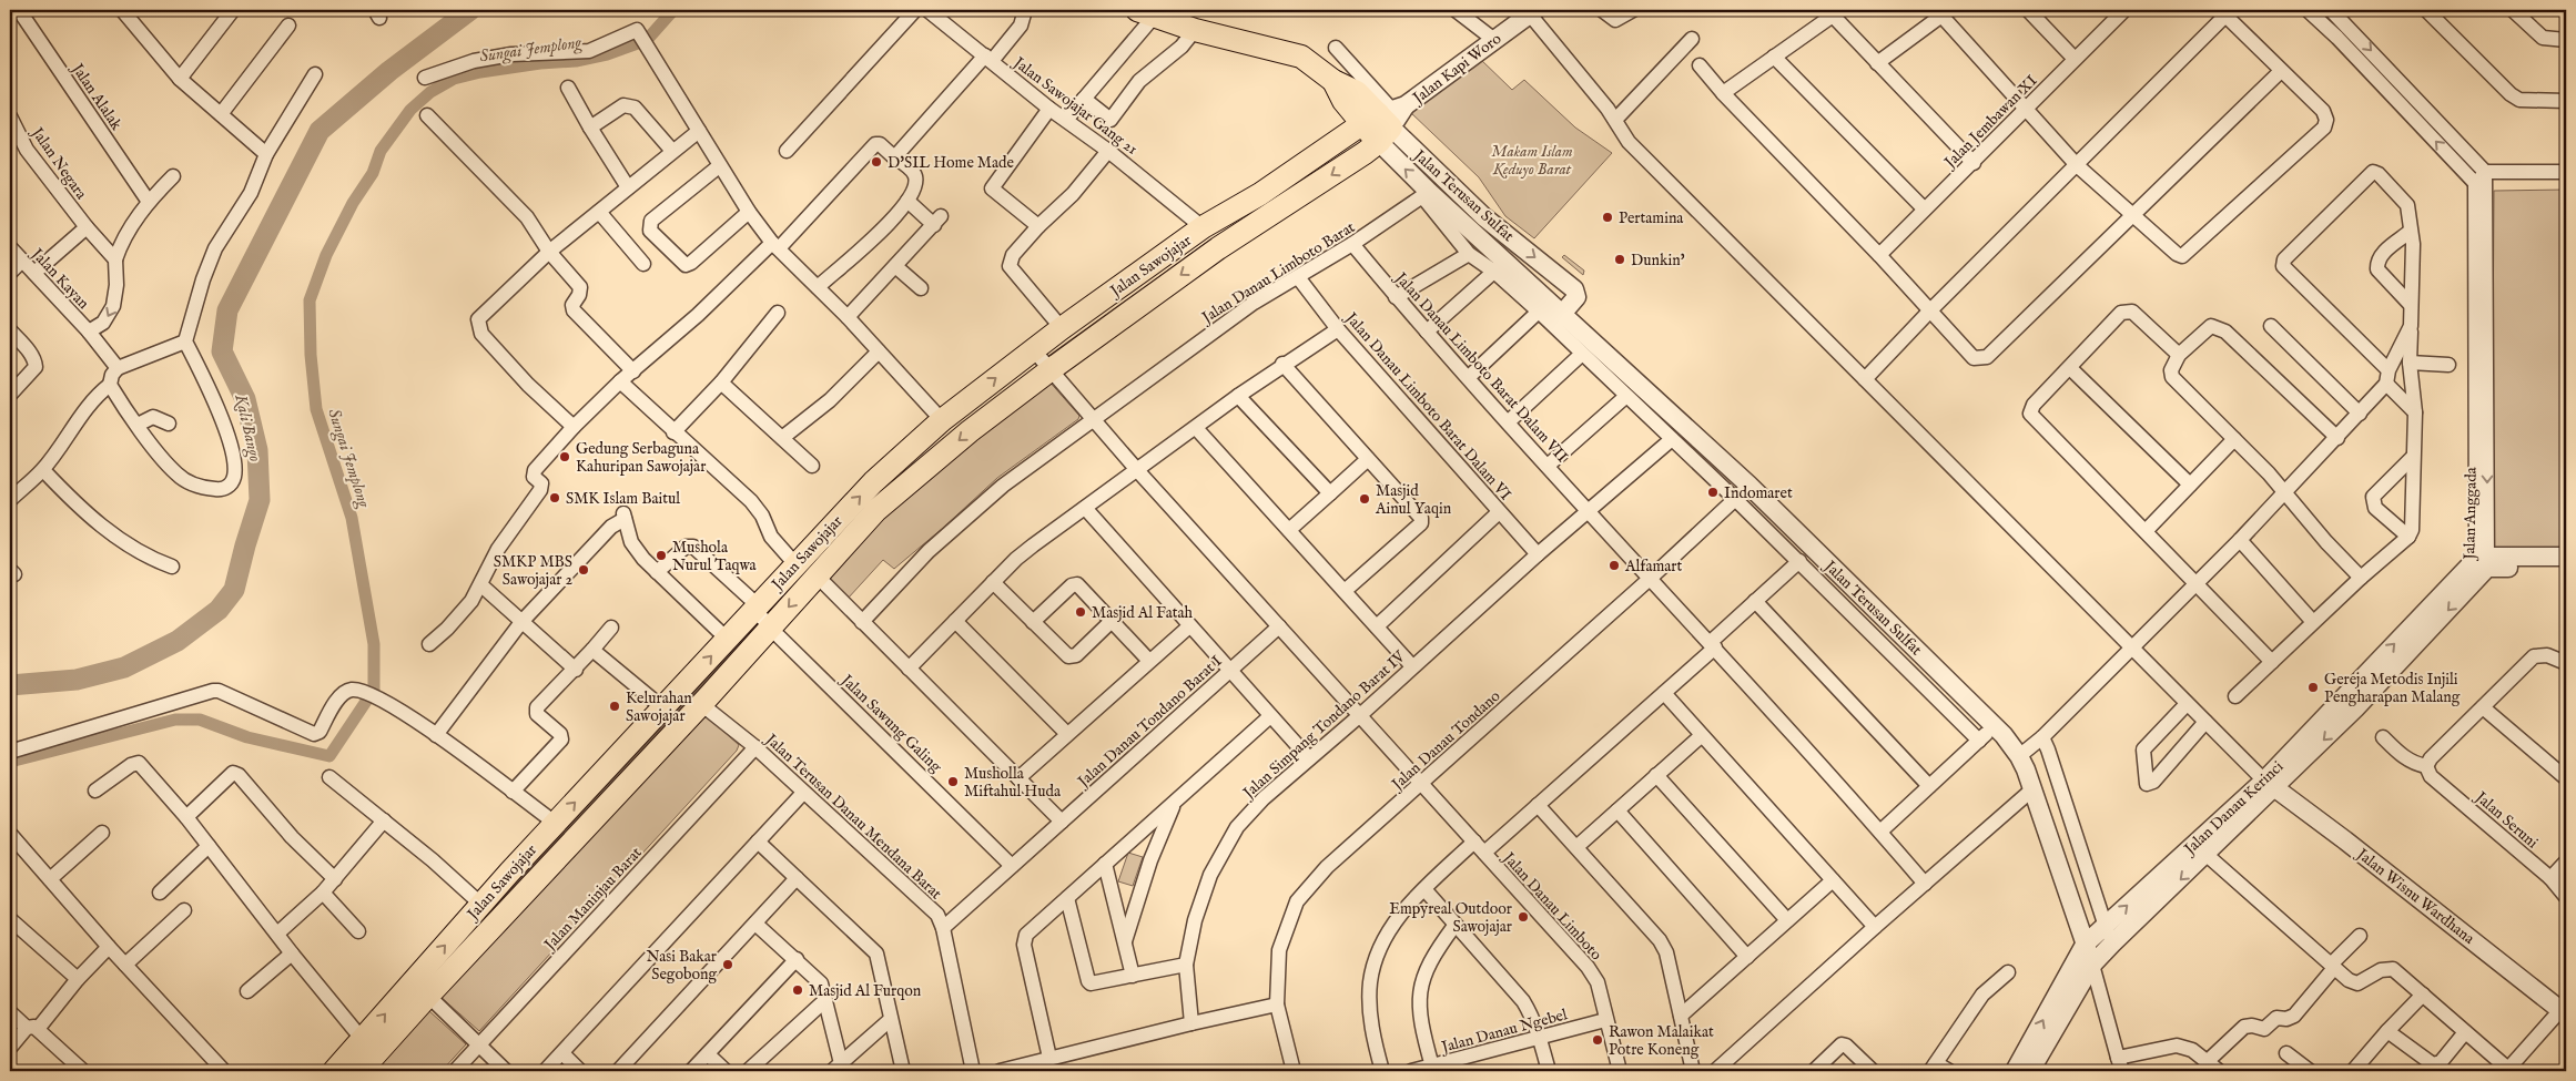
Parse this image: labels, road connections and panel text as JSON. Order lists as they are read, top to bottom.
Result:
{
  "streets": {
    "main road": ["Jalan Terusan Sulfat", "Jalan Sawojajar"],
    "street": [
      "Jalan Kapi Woro",
      "Jalan Alalak",
      "Jalan Sawojajar Gang 21",
      "Jalan Jembawan XI",
      "Jalan Negara",
      "Jalan Danau Limboto Barat",
      "Jalan Kayan",
      "Jalan Danau Limboto Barat Dalam VII",
      "Jalan Danau Limboto Barat Dalam VI",
      "Jalan Anggada",
      "Jalan Danau Tondano Barat I",
      "Jalan Sawung Galing",
      "Jalan Simpang Tondano Barat IV",
      "Jalan Danau Tondano",
      "Jalan Danau Kerinci",
      "Jalan Terusan Danau Mendana Barat",
      "Jalan Seruni",
      "Jalan Wisnu Wardhana",
      "Jalan Maninjau Barat",
      "Jalan Danau Limboto",
      "Jalan Danau Ngebel"
    ]
  },
  "crossings": [
    ["Jalan Kapi Woro", "Jalan Terusan Sulfat"],
    ["Jalan Kapi Woro", "Jalan Sawojajar"],
    ["Jalan Sawojajar Gang 21", "Jalan Sawojajar"],
    ["Jalan Terusan Sulfat", "Jalan Sawojajar"],
    ["Jalan Terusan Sulfat", "Jalan Danau Limboto Barat"],
    ["Jalan Terusan Sulfat", "Jalan Simpang Tondano Barat IV"],
    ["Jalan Terusan Sulfat", "Jalan Danau Tondano"],
    ["Jalan Terusan Sulfat", "Jalan Danau Kerinci"],
    ["Jalan Sawojajar", "Jalan Sawung Galing"],
    ["Jalan Sawojajar", "Jalan Terusan Danau Mendana Barat"],
    ["Jalan Danau Limboto Barat", "Jalan Danau Limboto Barat Dalam VII"],
    ["Jalan Danau Limboto Barat", "Jalan Danau Limboto Barat Dalam VI"],
    ["Jalan Danau Limboto Barat Dalam VII", "Jalan Simpang Tondano Barat IV"],
    ["Jalan Danau Limboto Barat Dalam VII", "Jalan Danau Tondano"],
    ["Jalan Danau Limboto Barat Dalam VI", "Jalan Simpang Tondano Barat IV"],
    ["Jalan Anggada", "Jalan Danau Kerinci"],
    ["Jalan Danau Tondano Barat I", "Jalan Sawung Galing"],
    ["Jalan Danau Tondano Barat I", "Jalan Terusan Danau Mendana Barat"],
    ["Jalan Simpang Tondano Barat IV", "Jalan Danau Limboto"],
    ["Jalan Danau Tondano", "Jalan Danau Limboto"],
    ["Jalan Danau Kerinci", "Jalan Wisnu Wardhana"],
    ["Jalan Terusan Danau Mendana Barat", "Jalan Maninjau Barat"],
    ["Jalan Danau Limboto", "Jalan Danau Ngebel"]
  ],
  "water": ["Sungai Jemplong", "Kali Bango"],
  "parks": ["Makam Islam Keduyo Barat"],
  "places": [
    "D'SIL Home Made",
    "Pertamina",
    "Dunkin'",
    "Gedung Serbaguna Kahuripan Sawojajar",
    "Indomaret",
    "SMK Islam Baitul",
    "Masjid Ainul Yaqin",
    "Mushola Nurul Taqwa",
    "Alfamart",
    "SMKP MBS Sawojajar 2",
    "Masjid Al Fatah",
    "Gereja Metodis Injili Pengharapan Malang",
    "Kelurahan Sawojajar",
    "Musholla Miftahul Huda",
    "Empyreal Outdoor Sawojajar",
    "Nasi Bakar Segobong",
    "Masjid Al Furqon",
    "Rawon Malaikat Potre Koneng"
  ]
}
